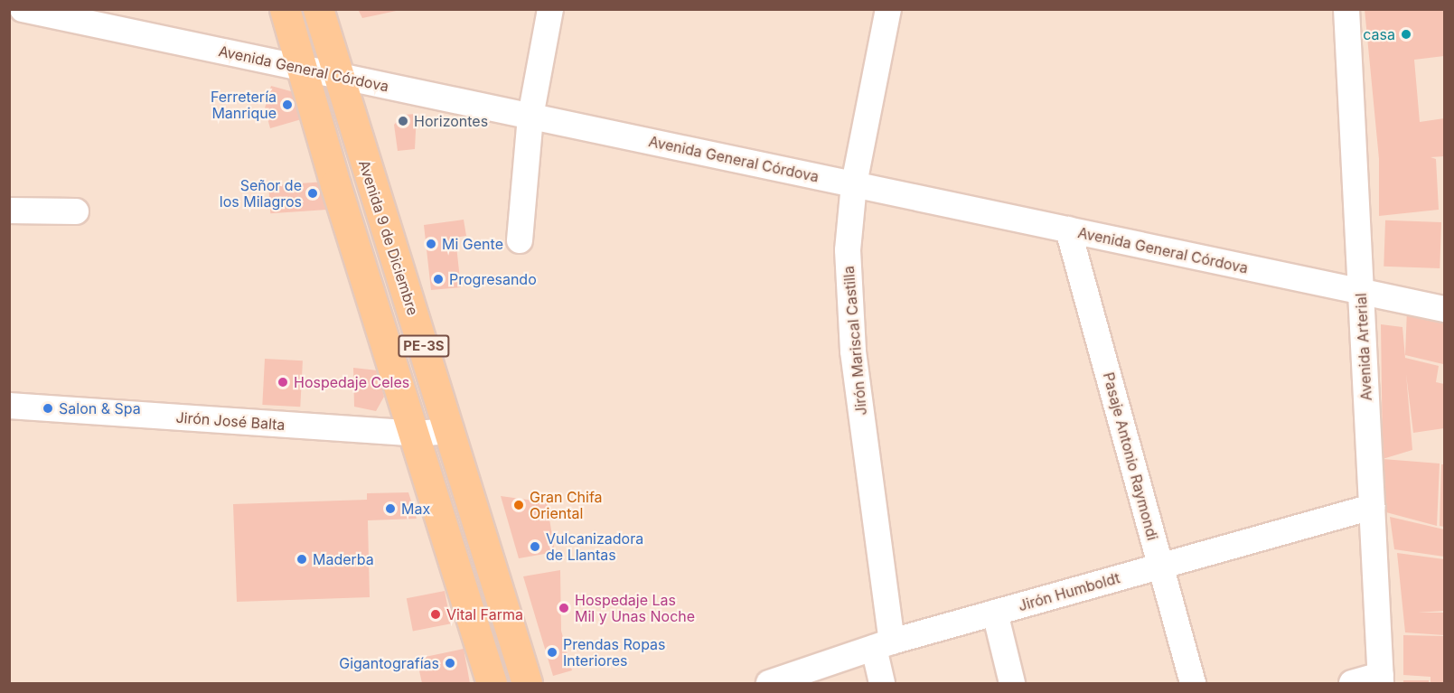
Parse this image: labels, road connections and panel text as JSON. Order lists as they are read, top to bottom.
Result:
{
  "streets": {
    "main road": ["Avenida 9 de Diciembre", "PE-3S"],
    "street": [
      "Avenida General Córdova",
      "Jirón Mariscal Castilla",
      "Avenida Arterial",
      "Jirón José Balta",
      "Pasaje Antonio Raymondi",
      "Jirón Humboldt"
    ]
  },
  "crossings": [
    ["Avenida General Córdova", "Avenida 9 de Diciembre"],
    ["Avenida General Córdova", "Jirón Mariscal Castilla"],
    ["Avenida General Córdova", "PE-3S"],
    ["Avenida General Córdova", "Avenida Arterial"],
    ["Avenida General Córdova", "Pasaje Antonio Raymondi"],
    ["Avenida 9 de Diciembre", "Jirón José Balta"],
    ["Jirón Mariscal Castilla", "Jirón Humboldt"],
    ["PE-3S", "Jirón José Balta"],
    ["Avenida Arterial", "Jirón Humboldt"],
    ["Pasaje Antonio Raymondi", "Jirón Humboldt"]
  ],
  "places": [
    "casa",
    "Ferretería Manrique",
    "Horizontes",
    "Señor de los Milagros",
    "Mi Gente",
    "Progresando",
    "Hospedaje Celes",
    "Salon & Spa",
    "Gran Chifa Oriental",
    "Max",
    "Vulcanizadora de Llantas",
    "Maderba",
    "Hospedaje Las Mil y Unas Noche",
    "Vital Farma",
    "Prendas Ropas Interiores",
    "Gigantografías"
  ]
}
